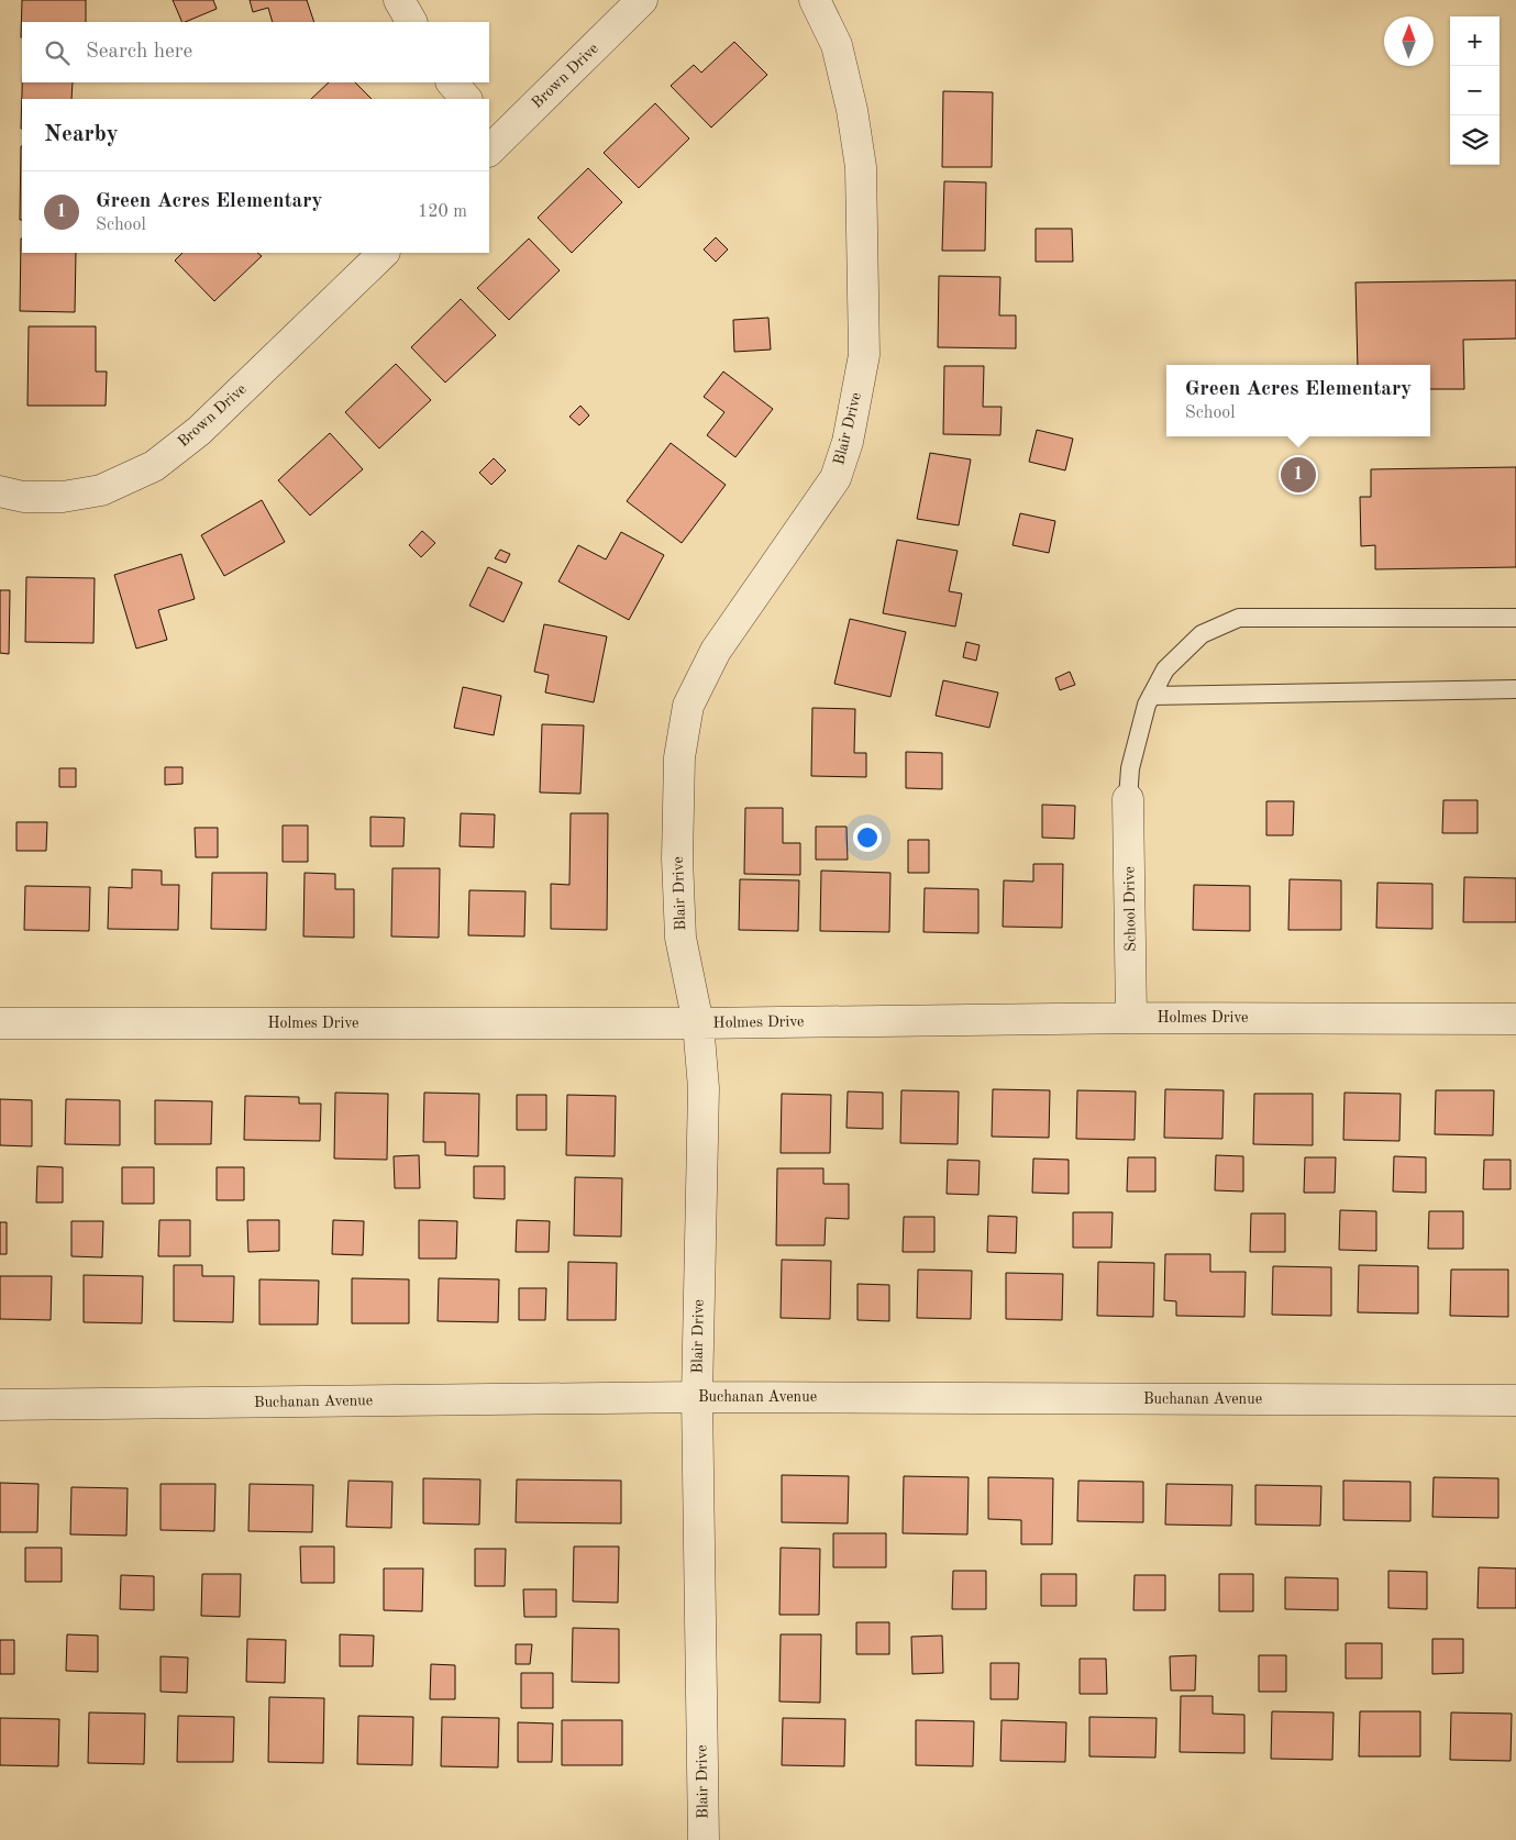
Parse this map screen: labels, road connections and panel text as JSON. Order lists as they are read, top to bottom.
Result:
{
  "streets": {
    "street": [
      "Brown Drive",
      "Blair Drive",
      "School Drive",
      "Holmes Drive",
      "Buchanan Avenue"
    ]
  },
  "crossings": [
    ["Blair Drive", "Holmes Drive"],
    ["Blair Drive", "Buchanan Avenue"],
    ["School Drive", "Holmes Drive"]
  ],
  "north": "top",
  "page": {
    "map_buttons": ["+", "−"],
    "search": "Search here",
    "heading": "Nearby",
    "list": [
      {
        "mark": "1",
        "name": "Green Acres Elementary",
        "note": "School",
        "value": "120 m"
      }
    ],
    "popup": ["Green Acres Elementary", "School"],
    "pins": "1"
  }
}
